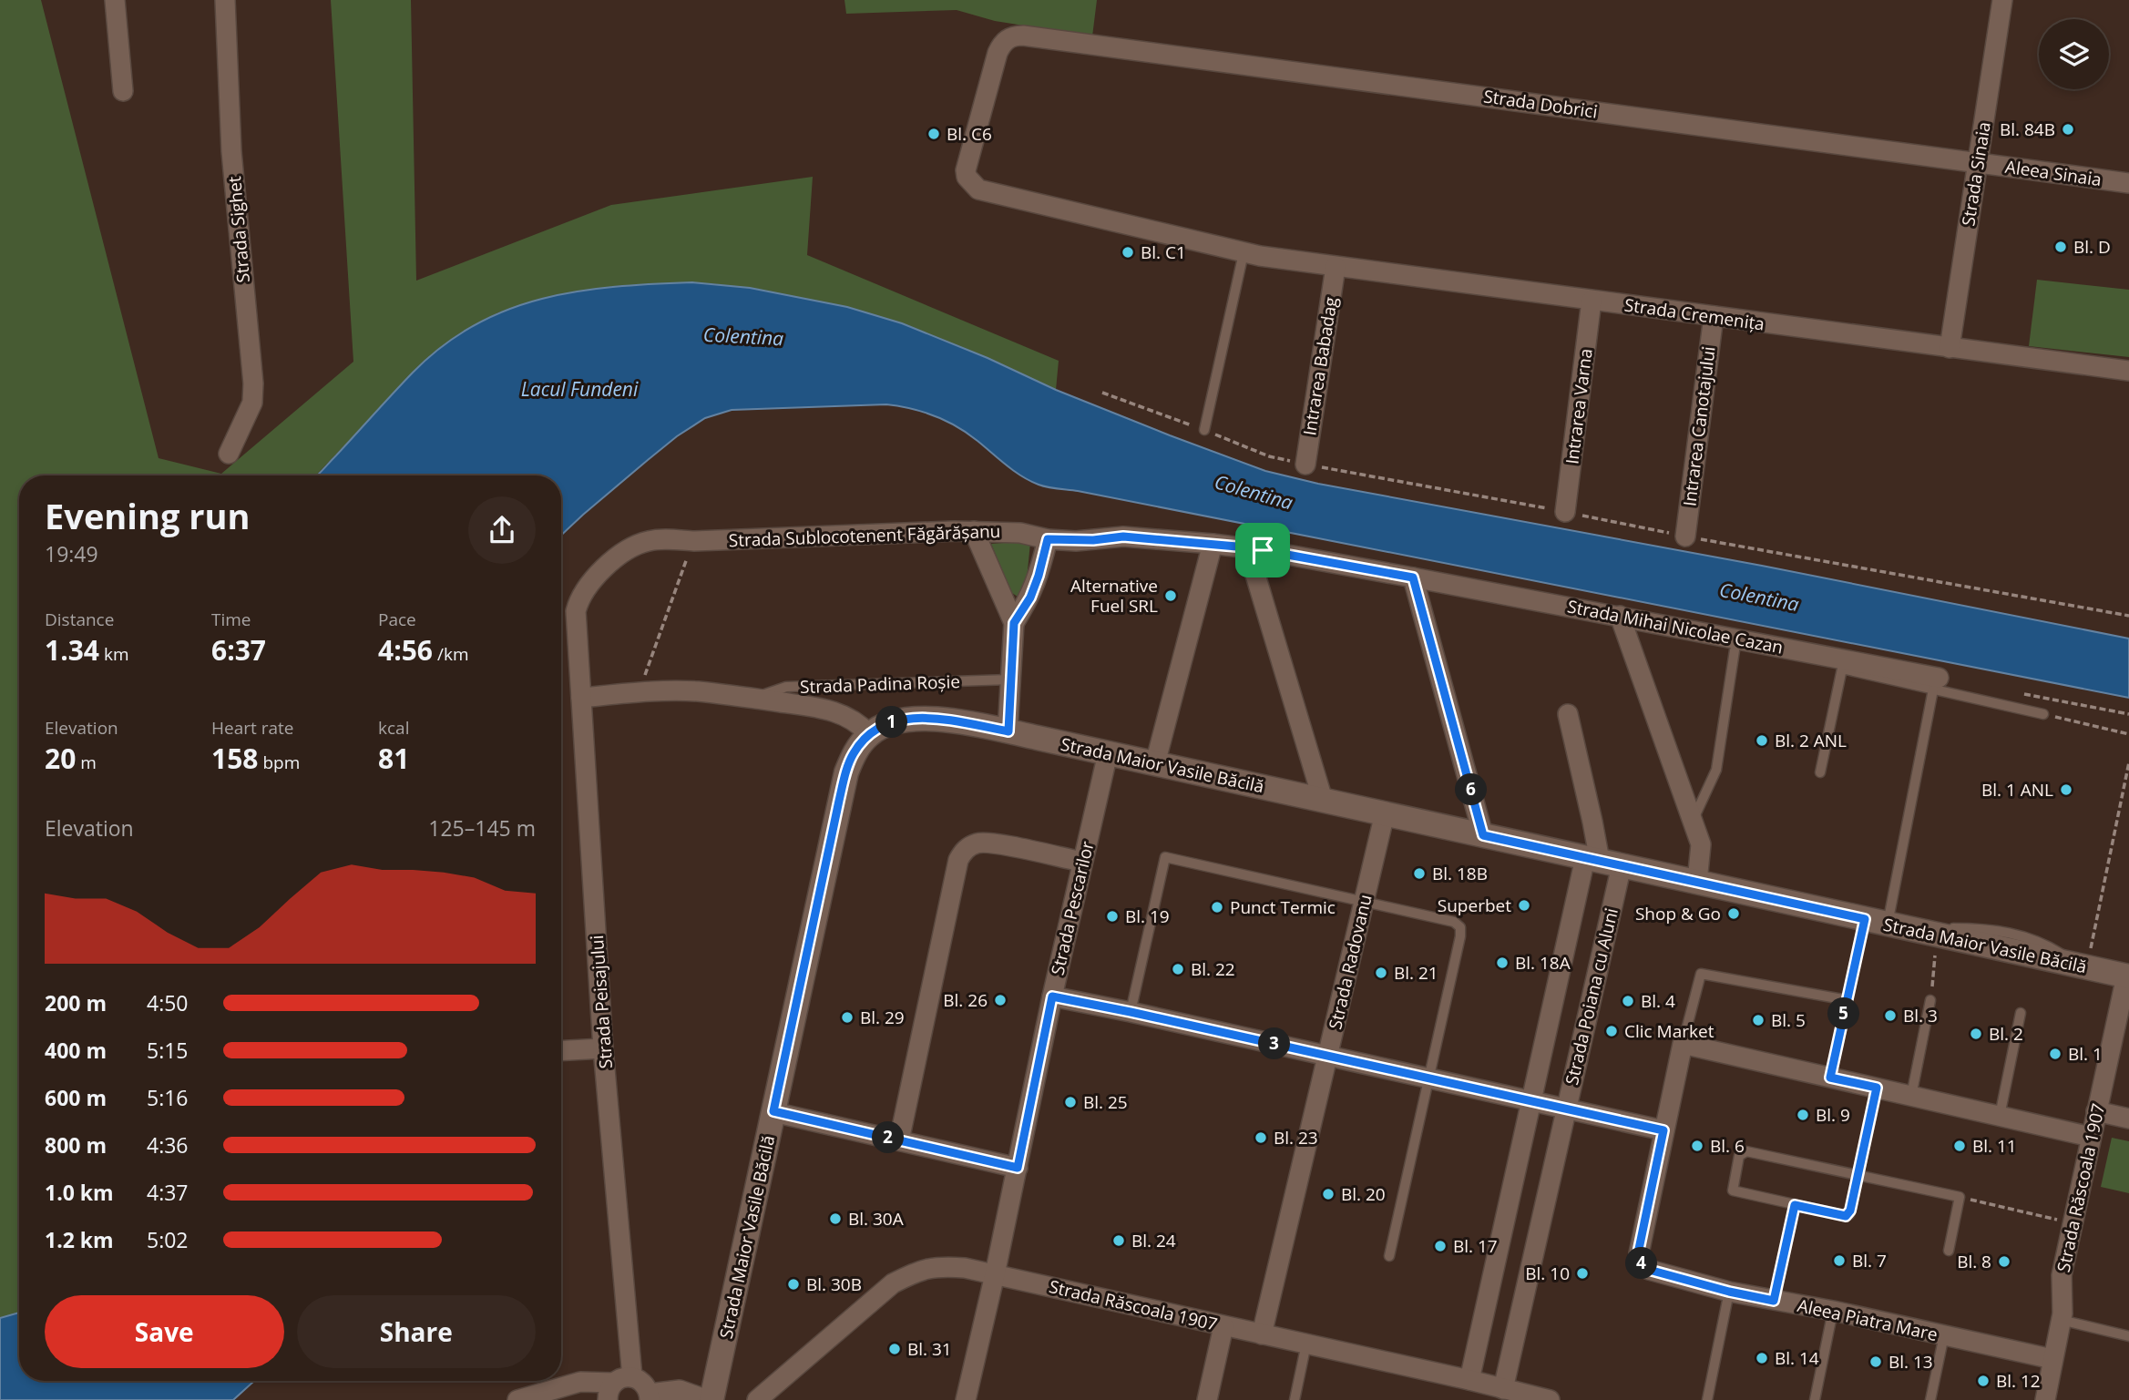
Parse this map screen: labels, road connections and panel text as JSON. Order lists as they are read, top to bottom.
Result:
{
  "streets": {
    "street": [
      "Strada Dobrici",
      "Aleea Sinaia",
      "Strada Sinaia",
      "Strada Sighet",
      "Strada Cremenița",
      "Intrarea Babadag",
      "Intrarea Varna",
      "Intrarea Canotajului",
      "Strada Sublocotenent Făgărășanu",
      "Strada Mihai Nicolae Cazan",
      "Strada Padina Roșie",
      "Strada Maior Vasile Băcilă",
      "Strada Pescarilor",
      "Strada Radovanu",
      "Strada Poiana cu Aluni",
      "Strada Peisajului",
      "Strada Răscoala 1907",
      "Aleea Piatra Mare"
    ]
  },
  "crossings": [
    ["Strada Dobrici", "Aleea Sinaia"],
    ["Strada Dobrici", "Strada Sinaia"],
    ["Strada Dobrici", "Strada Cremenița"],
    ["Aleea Sinaia", "Strada Sinaia"],
    ["Strada Sinaia", "Strada Cremenița"],
    ["Strada Cremenița", "Intrarea Babadag"],
    ["Strada Cremenița", "Intrarea Varna"],
    ["Strada Cremenița", "Intrarea Canotajului"],
    ["Strada Sublocotenent Făgărășanu", "Strada Mihai Nicolae Cazan"],
    ["Strada Sublocotenent Făgărășanu", "Strada Peisajului"],
    ["Strada Padina Roșie", "Strada Maior Vasile Băcilă"],
    ["Strada Padina Roșie", "Strada Peisajului"],
    ["Strada Maior Vasile Băcilă", "Strada Pescarilor"],
    ["Strada Maior Vasile Băcilă", "Strada Radovanu"],
    ["Strada Maior Vasile Băcilă", "Strada Poiana cu Aluni"],
    ["Strada Maior Vasile Băcilă", "Strada Răscoala 1907"],
    ["Strada Pescarilor", "Strada Răscoala 1907"],
    ["Strada Radovanu", "Strada Răscoala 1907"],
    ["Strada Poiana cu Aluni", "Strada Răscoala 1907"],
    ["Strada Răscoala 1907", "Aleea Piatra Mare"]
  ],
  "water": ["Colentina", "Lacul Fundeni"],
  "places": [
    "Bl. 84B",
    "Bl. C6",
    "Bl. D",
    "Bl. C1",
    "Alternative Fuel SRL",
    "Bl. 2 ANL",
    "Bl. 1 ANL",
    "Bl. 18B",
    "Superbet",
    "Punct Termic",
    "Shop & Go",
    "Bl. 19",
    "Bl. 18A",
    "Bl. 22",
    "Bl. 21",
    "Bl. 26",
    "Bl. 4",
    "Bl. 3",
    "Bl. 29",
    "Bl. 5",
    "Clic Market",
    "Bl. 2",
    "Bl. 1",
    "Bl. 25",
    "Bl. 9",
    "Bl. 23",
    "Bl. 6",
    "Bl. 11",
    "Bl. 20",
    "Bl. 30A",
    "Bl. 24",
    "Bl. 17",
    "Bl. 7",
    "Bl. 8",
    "Bl. 10",
    "Bl. 30B",
    "Bl. 31",
    "Bl. 14",
    "Bl. 13",
    "Bl. 12"
  ],
  "page": {
    "heading": ["Evening run", "19:49"],
    "stats": [
      ["Distance", "1.34 km"],
      ["Time", "6:37"],
      ["Pace", "4:56 /km"],
      ["Elevation", "20 m"],
      ["Heart rate", "158 bpm"],
      ["kcal", "81"]
    ],
    "pins": [
      "1",
      "6",
      "5",
      "3",
      "2",
      "4"
    ],
    "chart": ["Elevation", "125–145 m"],
    "list": [
      {
        "name": "200 m",
        "note": "4:50"
      },
      {
        "name": "400 m",
        "note": "5:15"
      },
      {
        "name": "600 m",
        "note": "5:16"
      },
      {
        "name": "800 m",
        "note": "4:36"
      },
      {
        "name": "1.0 km",
        "note": "4:37"
      },
      {
        "name": "1.2 km",
        "note": "5:02"
      }
    ],
    "buttons": ["Save", "Share"]
  }
}
